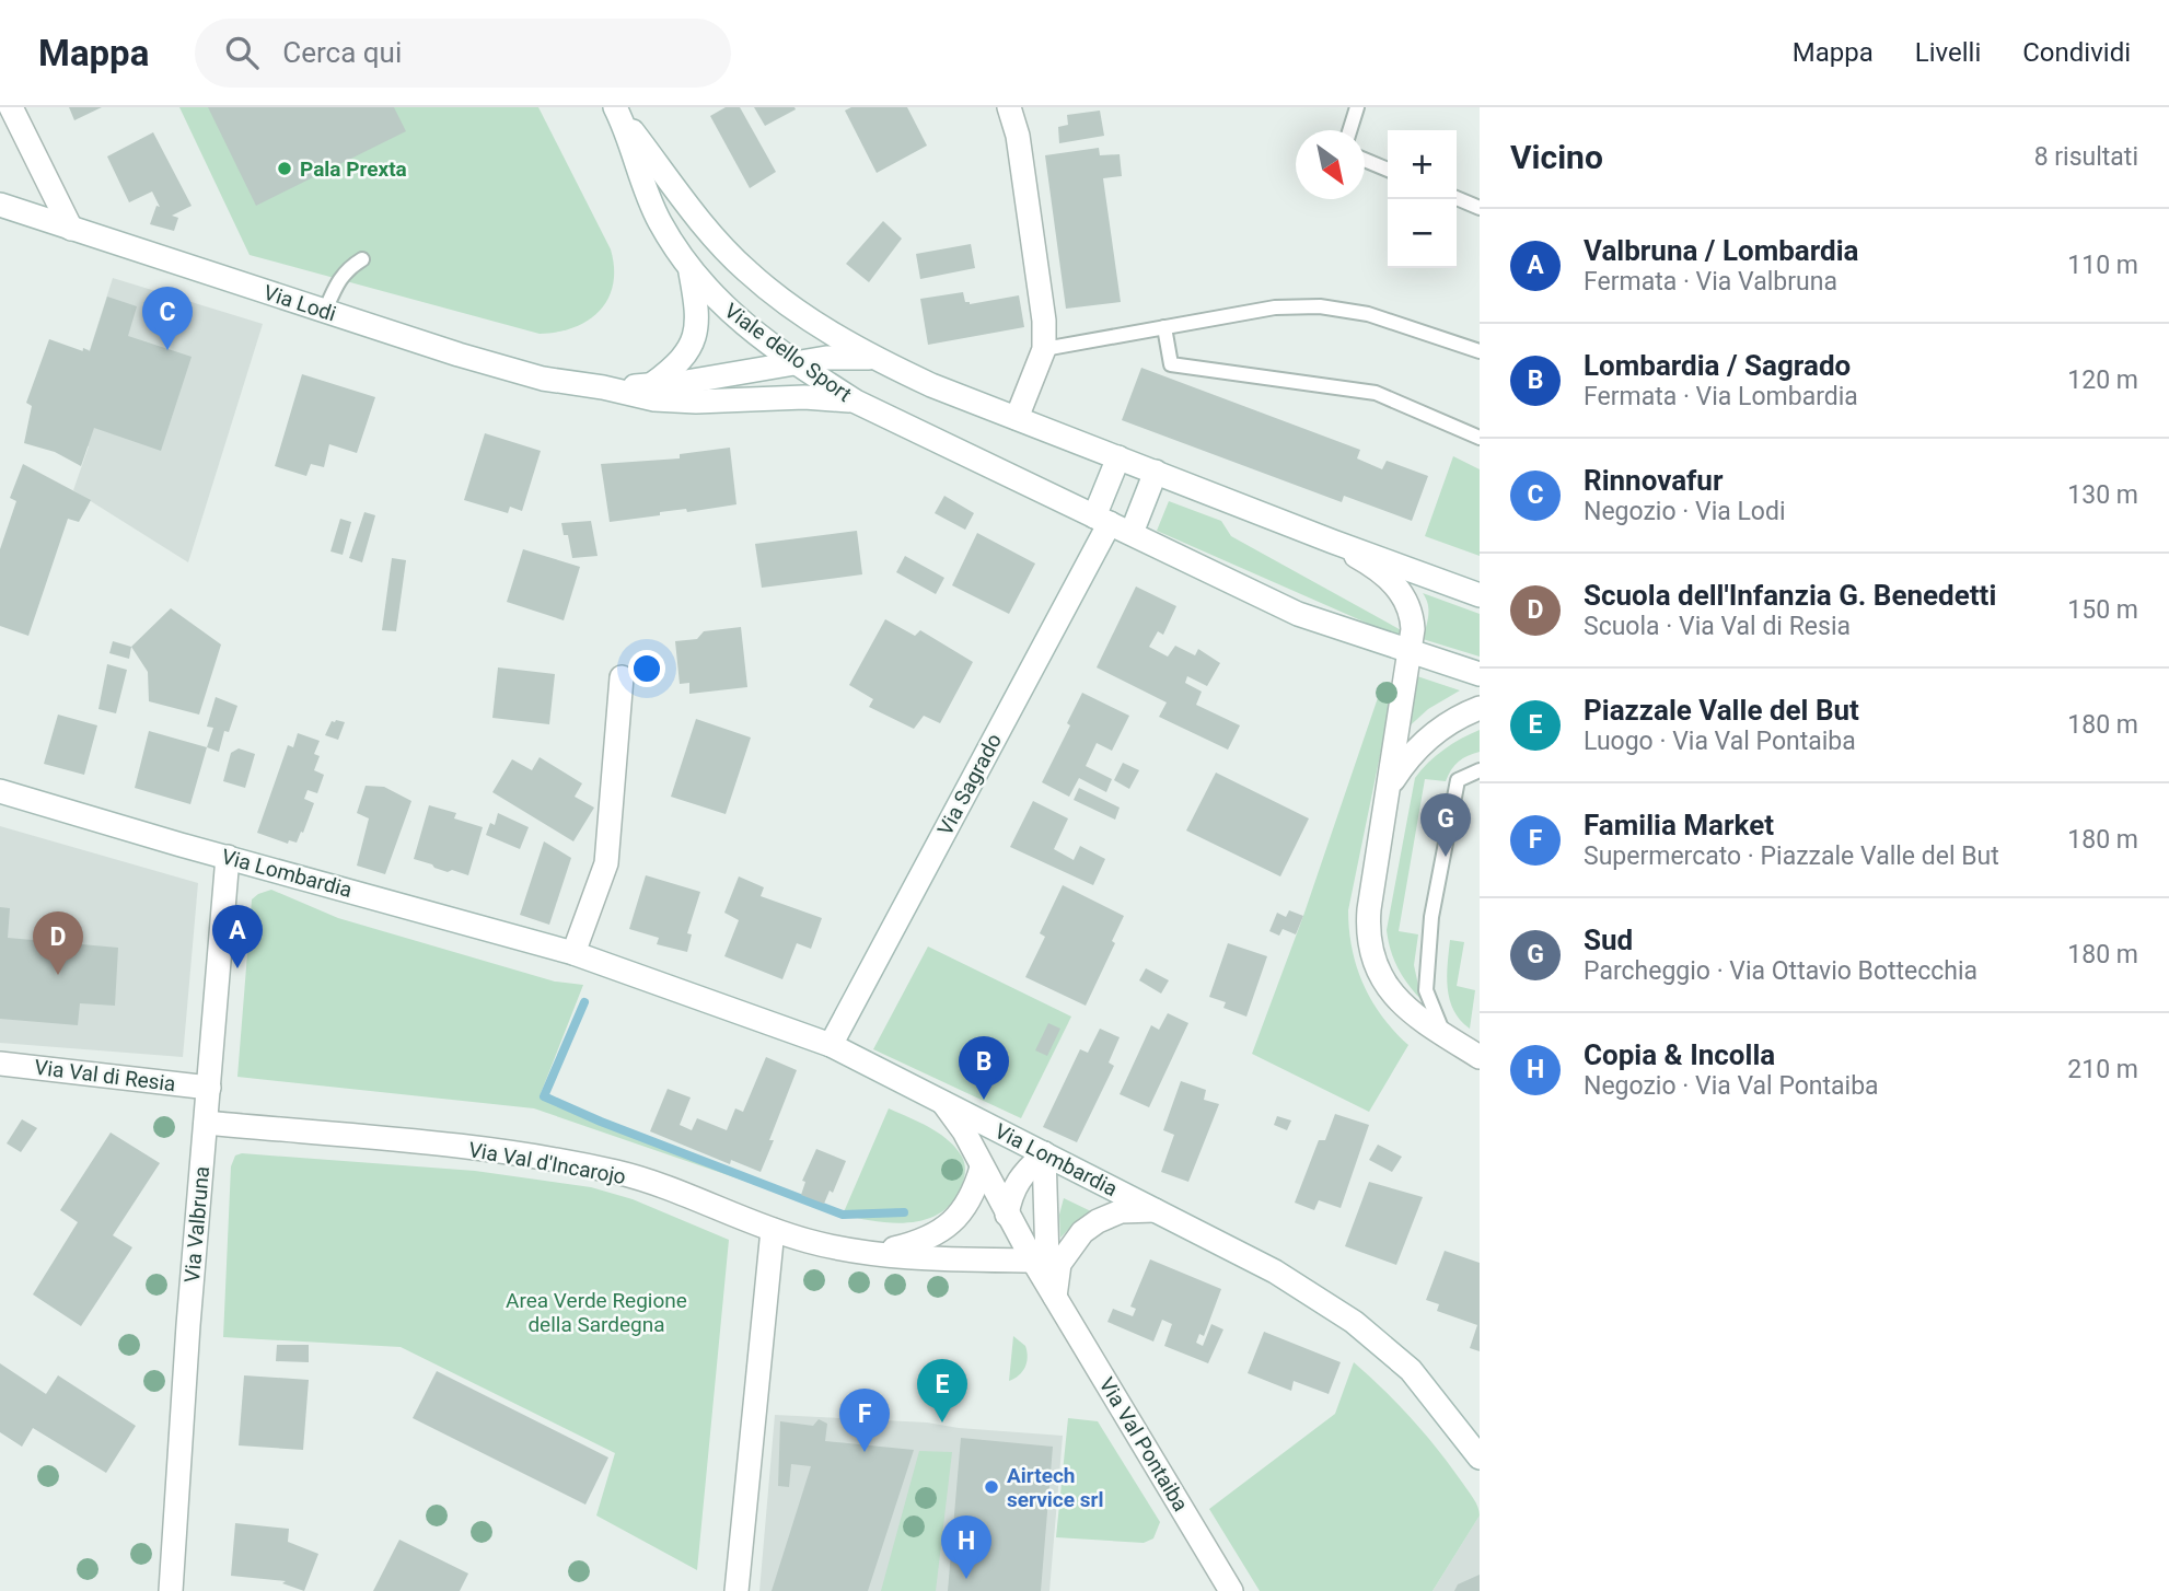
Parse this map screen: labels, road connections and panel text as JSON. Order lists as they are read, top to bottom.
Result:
{
  "streets": {
    "street": [
      "Via Lodi",
      "Viale dello Sport",
      "Via Sagrado",
      "Via Lombardia",
      "Via Val di Resia",
      "Via Val d'Incarojo",
      "Via Valbruna",
      "Via Val Pontaiba"
    ]
  },
  "crossings": [
    ["Via Lodi", "Viale dello Sport"],
    ["Viale dello Sport", "Via Sagrado"],
    ["Via Sagrado", "Via Lombardia"],
    ["Via Lombardia", "Via Valbruna"],
    ["Via Lombardia", "Via Val Pontaiba"],
    ["Via Val di Resia", "Via Valbruna"],
    ["Via Val d'Incarojo", "Via Valbruna"],
    ["Via Val d'Incarojo", "Via Val Pontaiba"]
  ],
  "parks": ["Area Verde Regione della Sardegna"],
  "places": ["Pala Prexta", "Airtech service srl"],
  "north": "bottom right",
  "page": {
    "header": "Mappa",
    "search": "Cerca qui",
    "nav": ["Mappa", "Livelli", "Condividi"],
    "heading": ["Vicino", "8 risultati"],
    "map_buttons": ["+", "−"],
    "list": [
      {
        "mark": "A",
        "name": "Valbruna / Lombardia",
        "note": "Fermata · Via Valbruna",
        "value": "110 m"
      },
      {
        "mark": "B",
        "name": "Lombardia / Sagrado",
        "note": "Fermata · Via Lombardia",
        "value": "120 m"
      },
      {
        "mark": "C",
        "name": "Rinnovafur",
        "note": "Negozio · Via Lodi",
        "value": "130 m"
      },
      {
        "mark": "D",
        "name": "Scuola dell'Infanzia G. Benedetti",
        "note": "Scuola · Via Val di Resia",
        "value": "150 m"
      },
      {
        "mark": "E",
        "name": "Piazzale Valle del But",
        "note": "Luogo · Via Val Pontaiba",
        "value": "180 m"
      },
      {
        "mark": "F",
        "name": "Familia Market",
        "note": "Supermercato · Piazzale Valle del But",
        "value": "180 m"
      },
      {
        "mark": "G",
        "name": "Sud",
        "note": "Parcheggio · Via Ottavio Bottecchia",
        "value": "180 m"
      },
      {
        "mark": "H",
        "name": "Copia & Incolla",
        "note": "Negozio · Via Val Pontaiba",
        "value": "210 m"
      }
    ],
    "pins": [
      "C",
      "G",
      "A",
      "D",
      "B",
      "E",
      "F",
      "H"
    ]
  }
}
